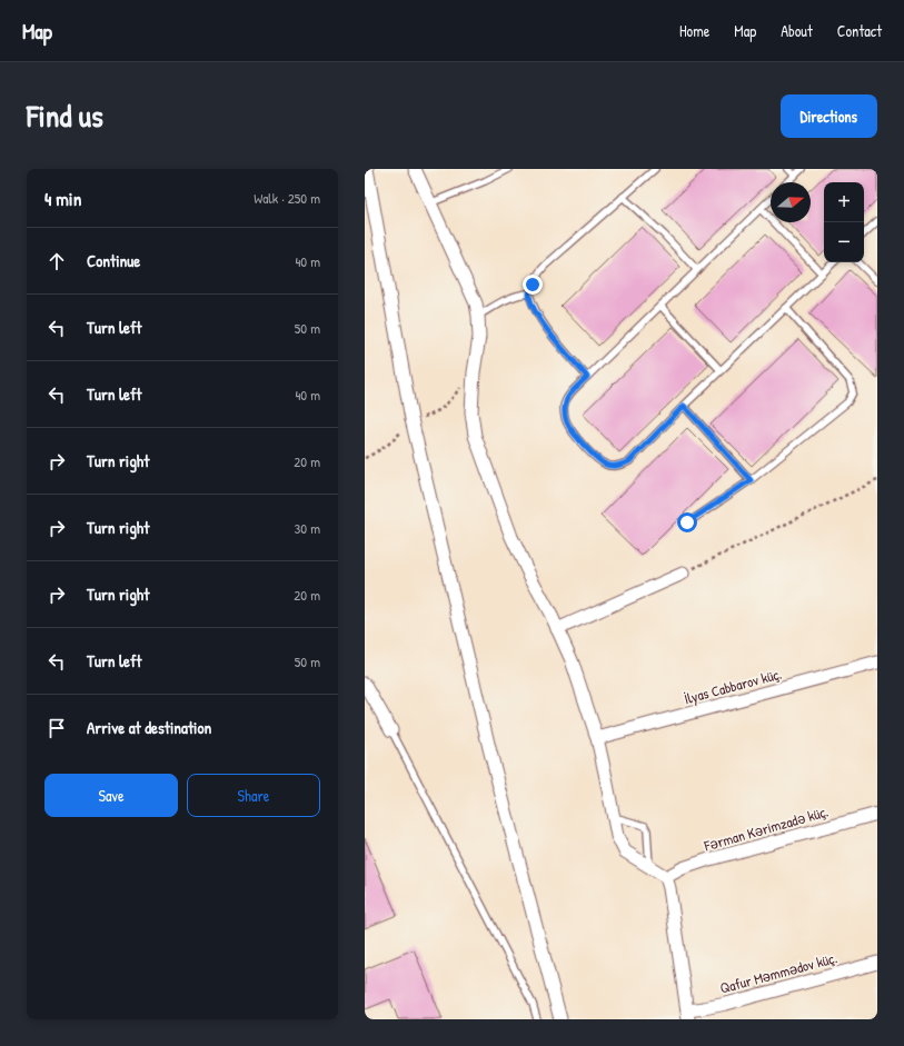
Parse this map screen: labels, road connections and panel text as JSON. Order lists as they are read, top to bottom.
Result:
{
  "streets": {
    "street": ["İlyas Cabbarov küç.", "Fərman Kərimzadə küç.", "Qafur Məmmədov küç."]
  },
  "north": "right",
  "page": {
    "header": "Map",
    "nav": [
      "Home",
      "Map",
      "About",
      "Contact"
    ],
    "title": "Find us",
    "buttons": [
      "Directions",
      ["Save", "Share"]
    ],
    "heading": ["4 min", "Walk · 250 m"],
    "map_buttons": ["+", "−"],
    "list": [
      ["Continue", "40 m"],
      ["Turn left", "50 m"],
      ["Turn left", "40 m"],
      ["Turn right", "20 m"],
      ["Turn right", "30 m"],
      ["Turn right", "20 m"],
      ["Turn left", "50 m"],
      "Arrive at destination"
    ]
  }
}
